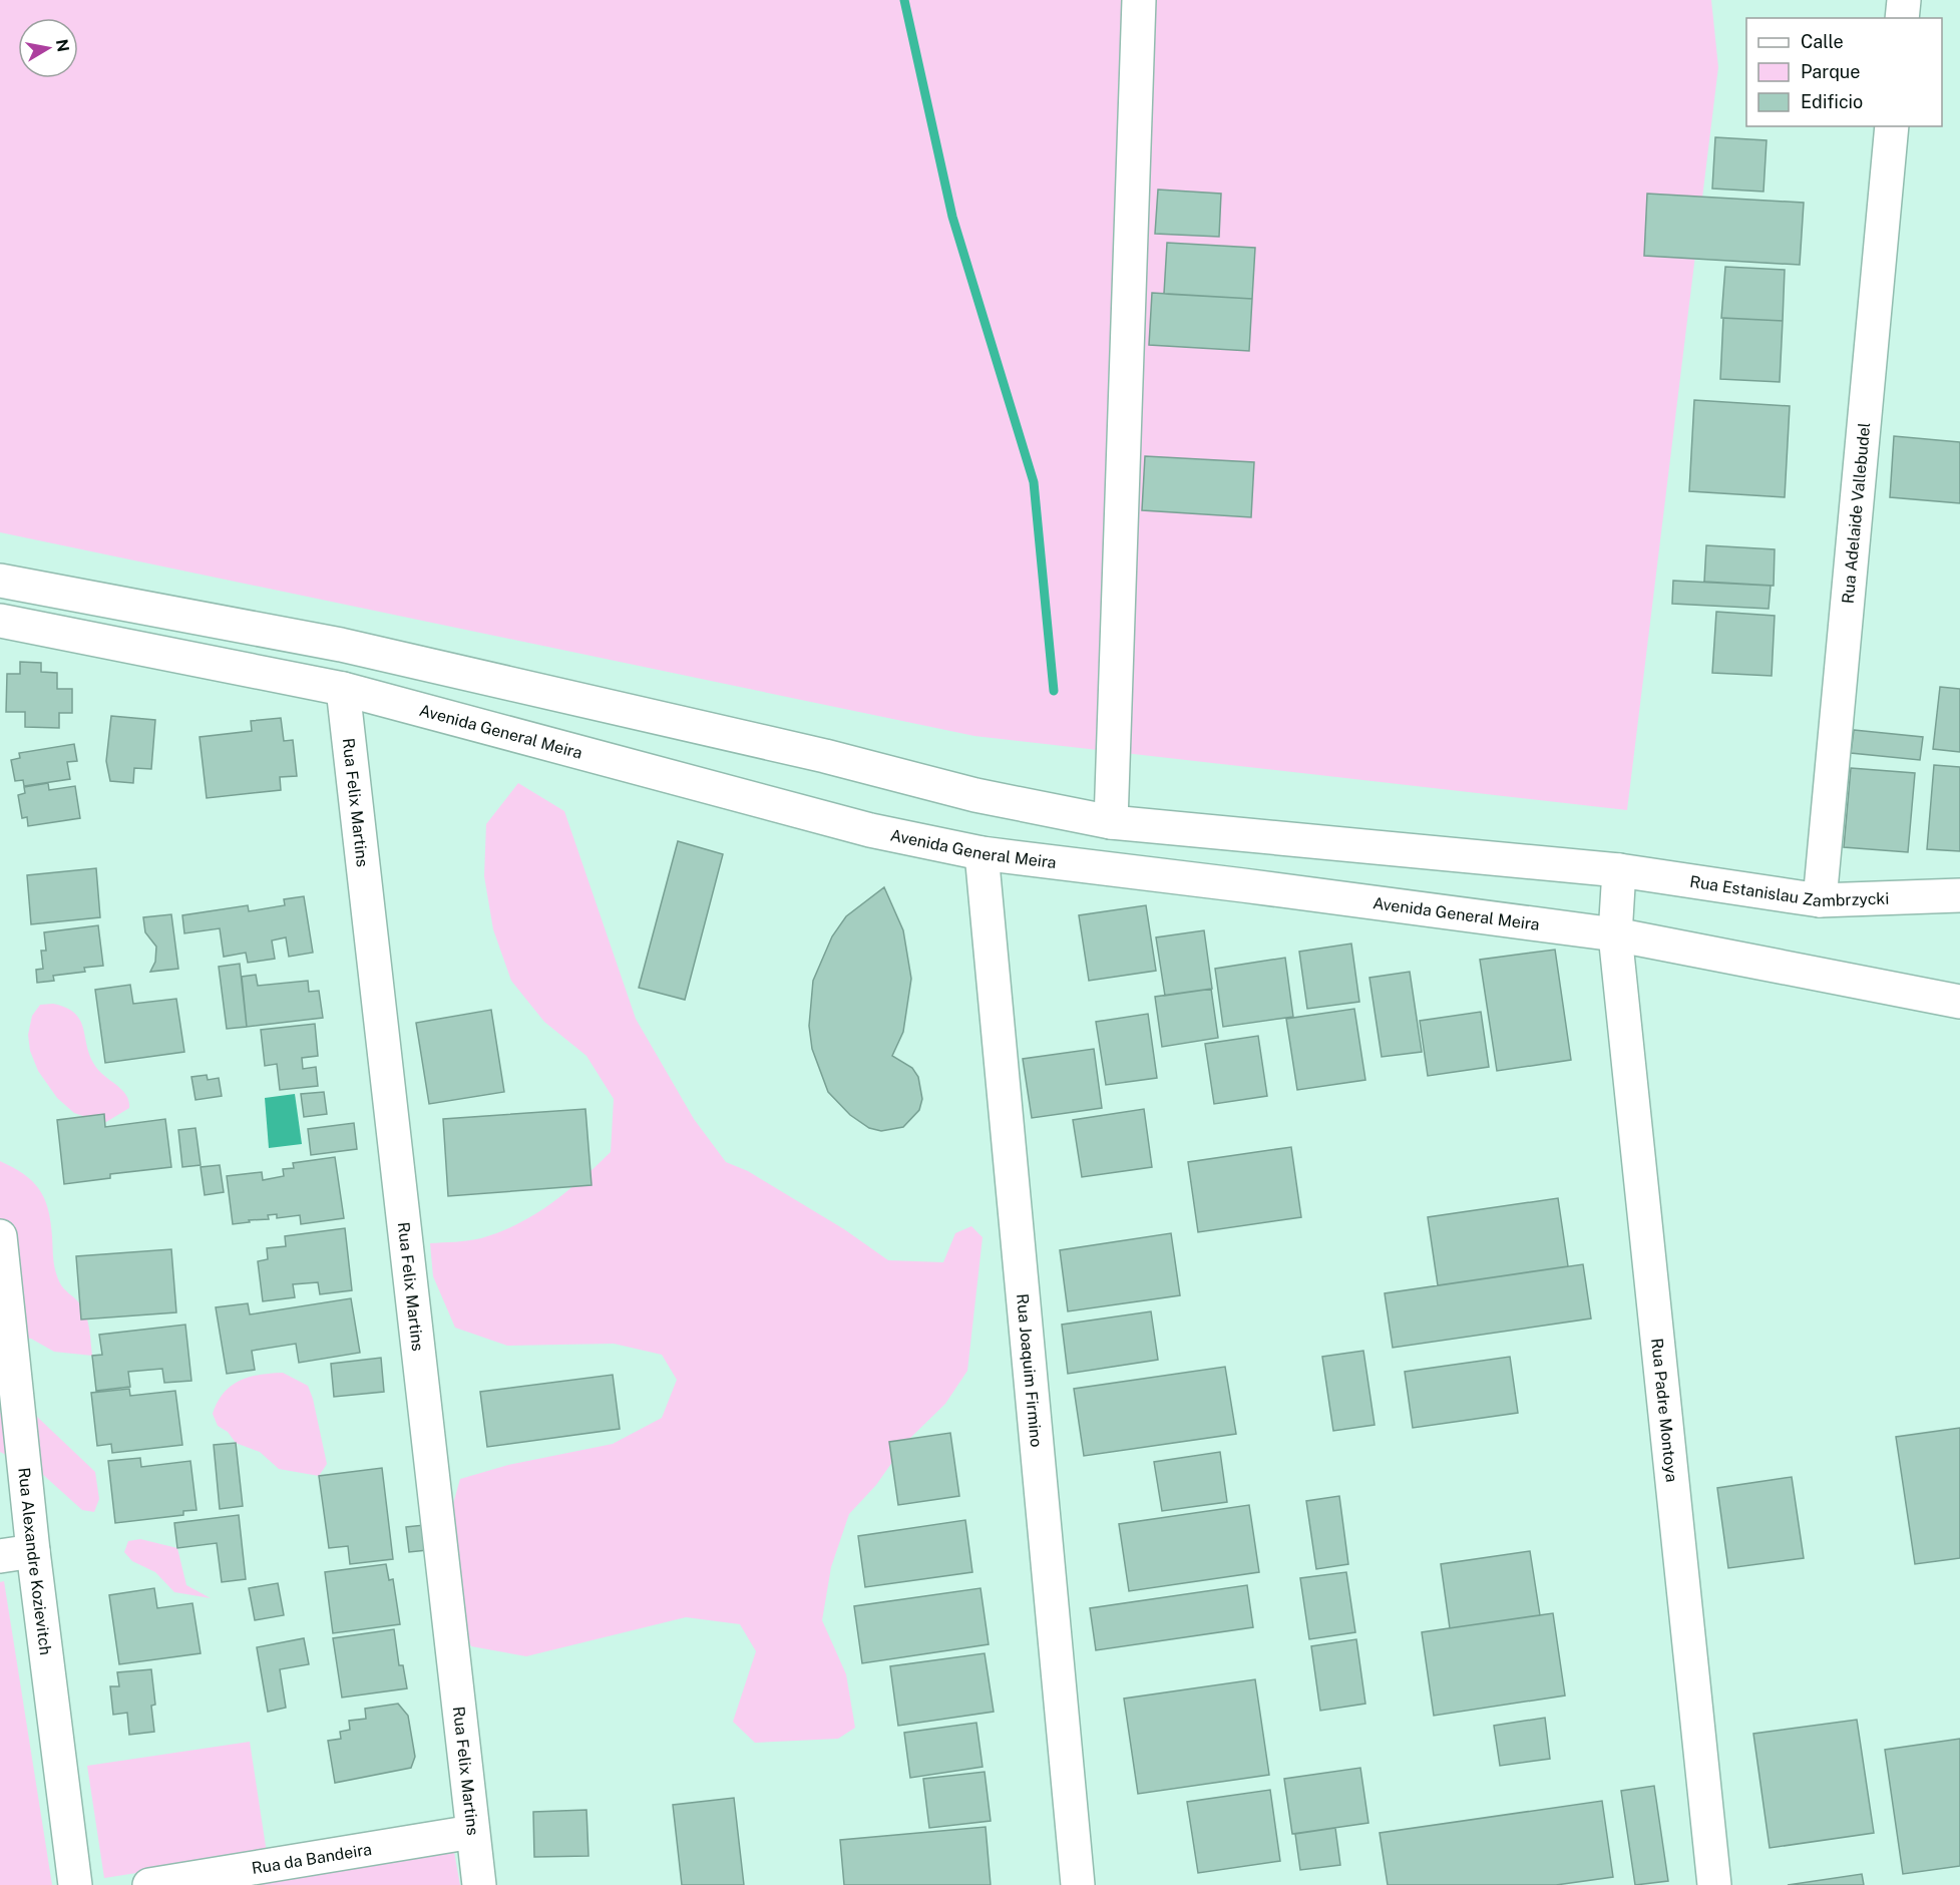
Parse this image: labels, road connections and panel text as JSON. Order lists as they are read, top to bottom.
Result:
{
  "streets": {
    "street": [
      "Rua Adelaide Vallebudel",
      "Avenida General Meira",
      "Rua Felix Martins",
      "Rua Estanislau Zambrzycki",
      "Rua Joaquim Firmino",
      "Rua Padre Montoya",
      "Rua Alexandre Kozievitch",
      "Rua da Bandeira"
    ]
  },
  "crossings": [
    ["Rua Adelaide Vallebudel", "Rua Estanislau Zambrzycki"],
    ["Avenida General Meira", "Rua Felix Martins"],
    ["Avenida General Meira", "Rua Joaquim Firmino"],
    ["Avenida General Meira", "Rua Padre Montoya"],
    ["Rua Felix Martins", "Rua da Bandeira"],
    ["Rua Estanislau Zambrzycki", "Rua Padre Montoya"]
  ],
  "legend": ["Calle", "Parque", "Edificio"],
  "north": "right"
}
